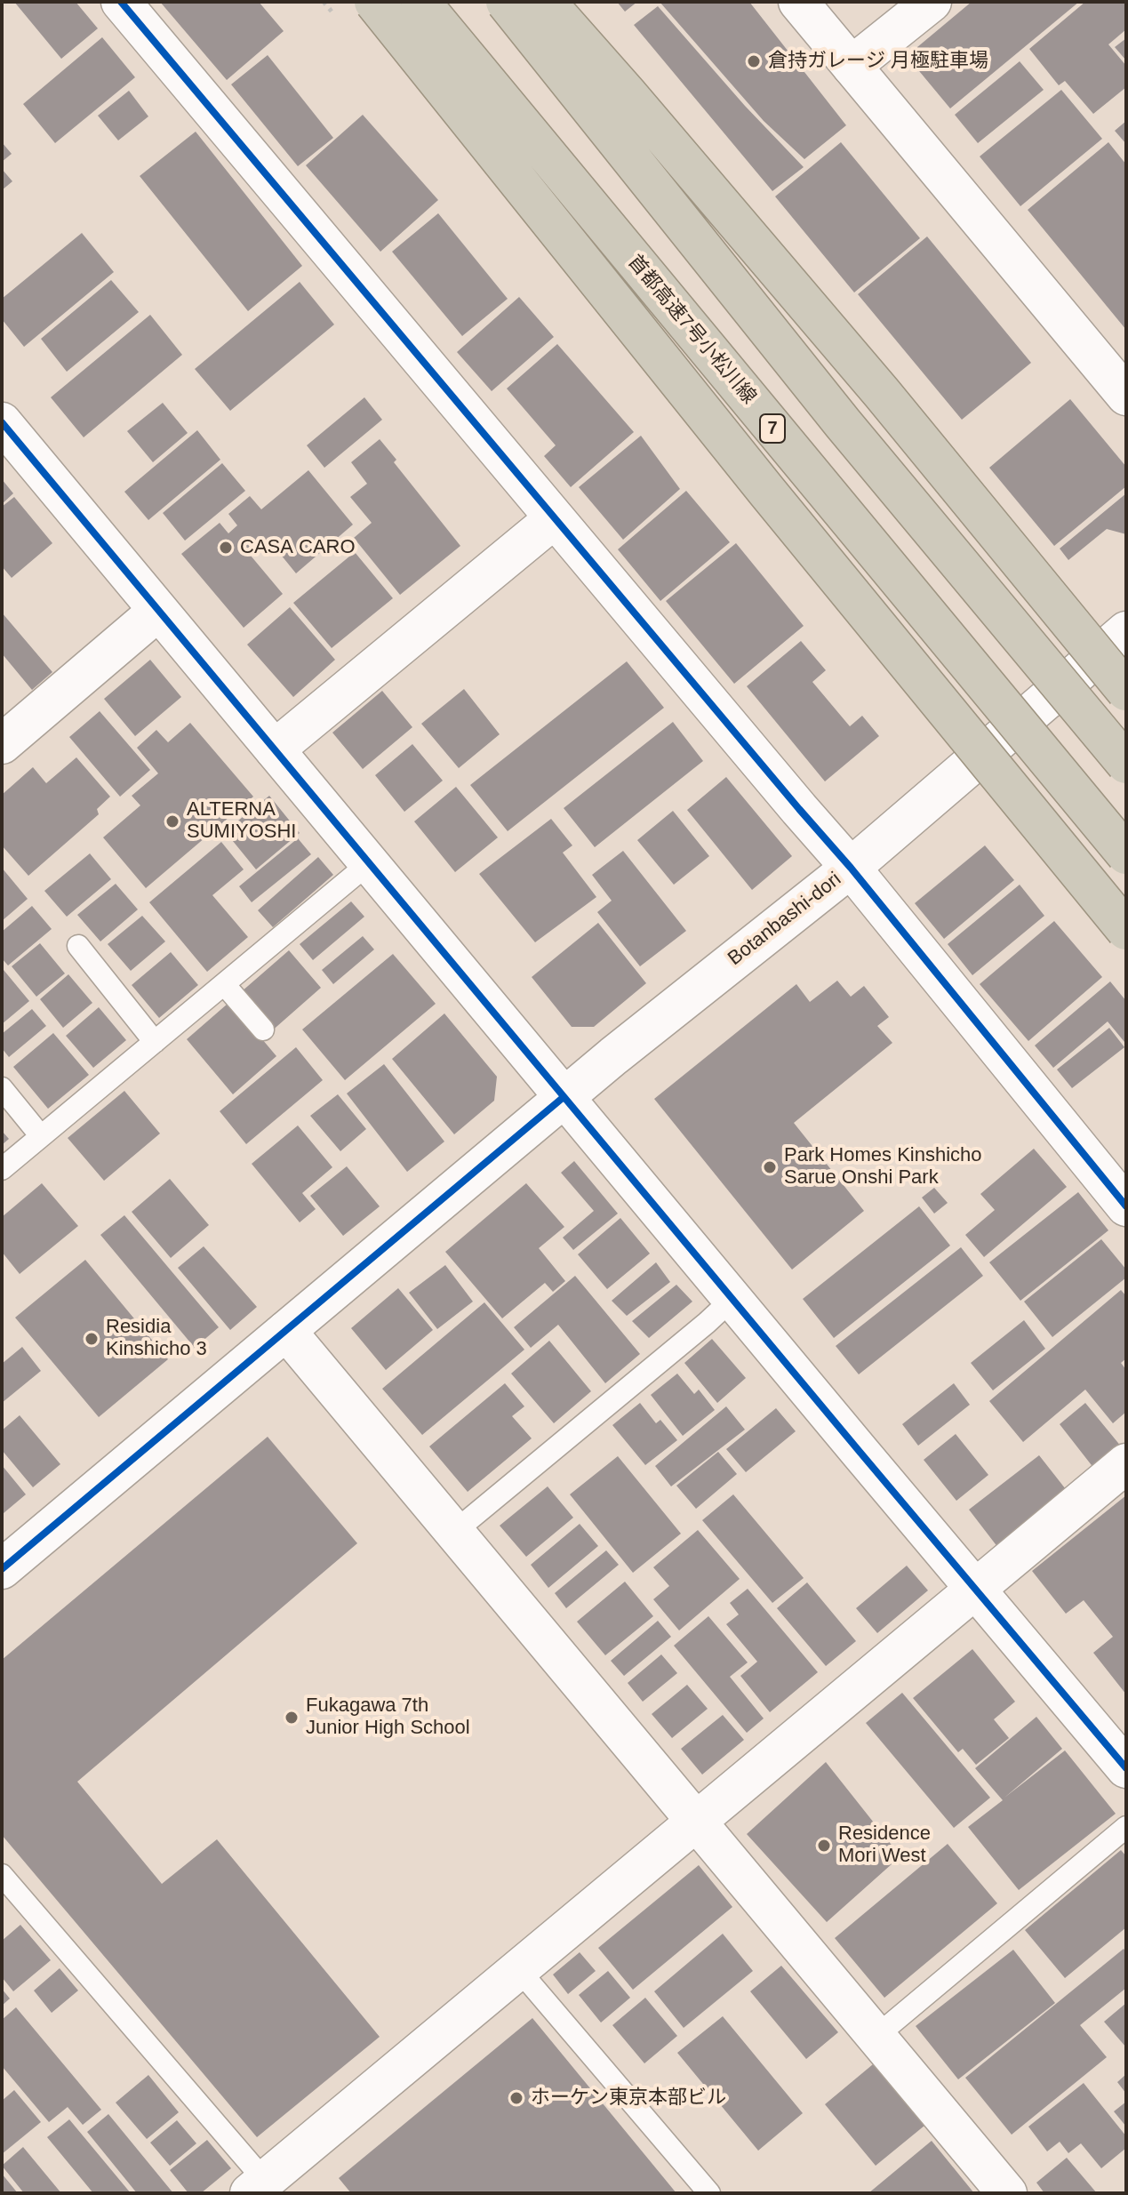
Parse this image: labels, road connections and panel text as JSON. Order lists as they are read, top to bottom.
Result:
{
  "streets": {
    "highway": ["首都高速7号小松川線", "7"],
    "street": ["Botanbashi-dori"]
  },
  "places": [
    "倉持ガレージ 月極駐車場",
    "CASA CARO",
    "ALTERNA SUMIYOSHI",
    "Park Homes Kinshicho Sarue Onshi Park",
    "Residia Kinshicho 3",
    "Fukagawa 7th Junior High School",
    "Residence Mori West",
    "ホーケン東京本部ビル"
  ]
}
